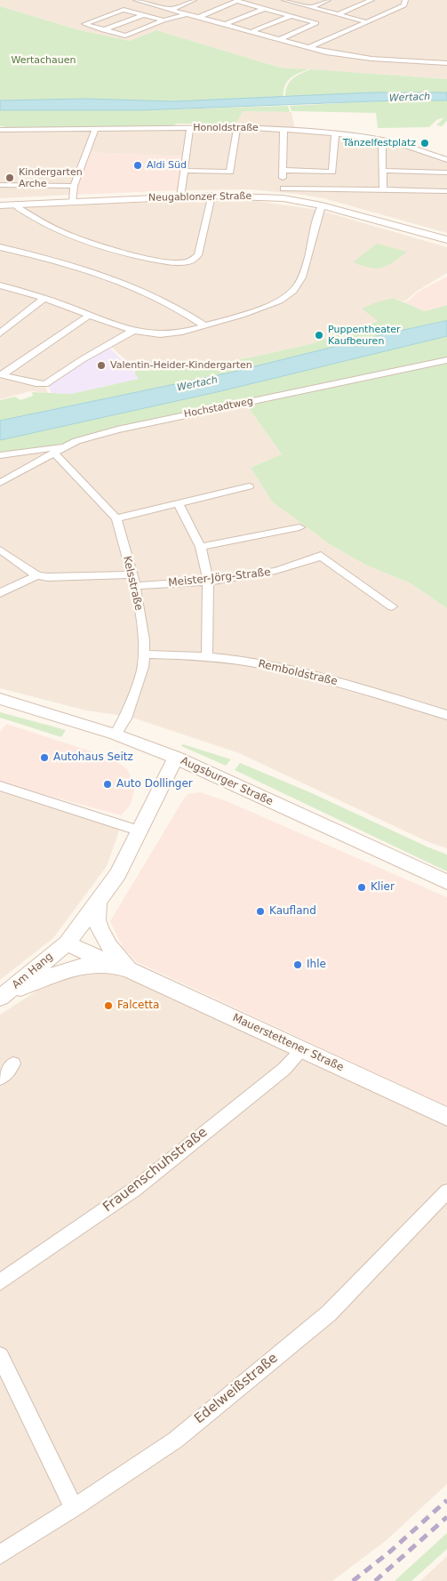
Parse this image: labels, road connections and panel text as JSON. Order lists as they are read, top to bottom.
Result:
{
  "streets": {
    "main road": [
      "Neugablonzer Straße",
      "Augsburger Straße",
      "Am Hang",
      "Mauerstettener Straße"
    ],
    "street": [
      "Honoldstraße",
      "Hochstadtweg",
      "Meister-Jörg-Straße",
      "Kelsstraße",
      "Remboldstraße",
      "Frauenschuhstraße",
      "Edelweißstraße"
    ]
  },
  "crossings": [
    ["Hochstadtweg", "Kelsstraße"],
    ["Meister-Jörg-Straße", "Kelsstraße"],
    ["Kelsstraße", "Remboldstraße"],
    ["Kelsstraße", "Augsburger Straße"],
    ["Am Hang", "Mauerstettener Straße"],
    ["Mauerstettener Straße", "Frauenschuhstraße"]
  ],
  "water": ["Wertach"],
  "parks": ["Wertachauen"],
  "places": [
    "Tänzelfestplatz",
    "Aldi Süd",
    "Kindergarten Arche",
    "Puppentheater Kaufbeuren",
    "Valentin-Heider-Kindergarten",
    "Autohaus Seitz",
    "Auto Dollinger",
    "Klier",
    "Kaufland",
    "Ihle",
    "Falcetta"
  ]
}
